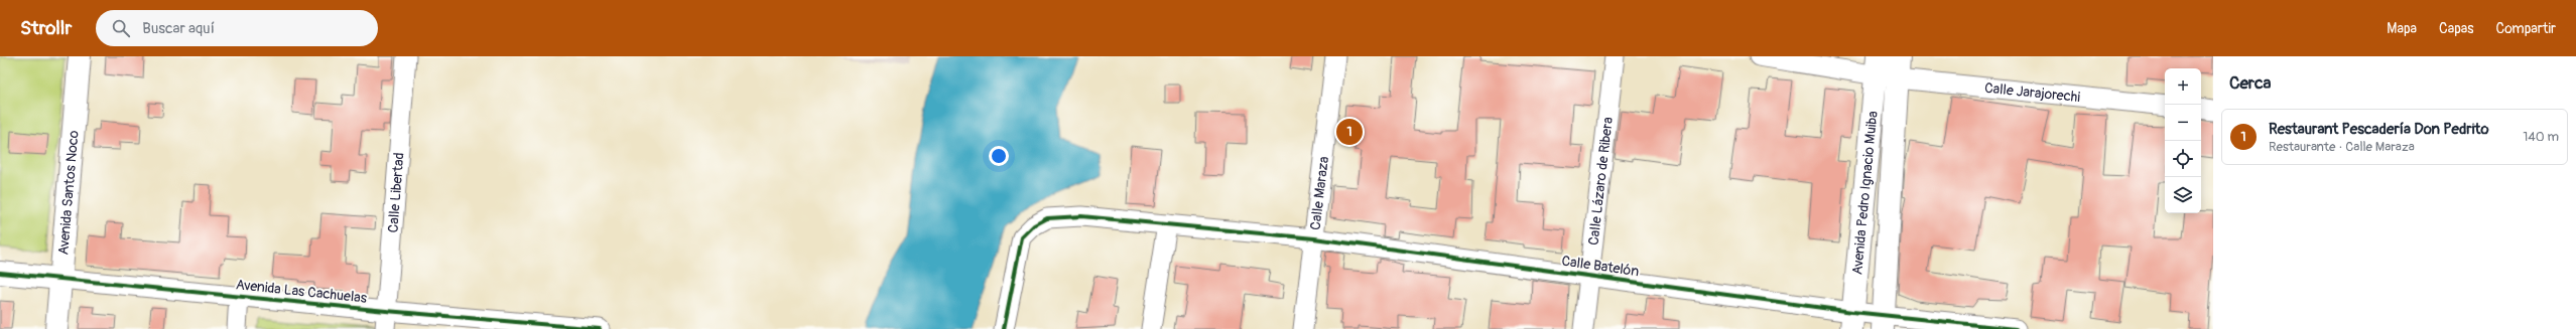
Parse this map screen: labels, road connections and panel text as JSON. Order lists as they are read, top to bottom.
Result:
{
  "streets": {
    "main road": ["Avenida Santos Noco", "Avenida Pedro Ignacio Muiba", "Avenida Las Cachuelas"],
    "street": [
      "Calle Jarajorechi",
      "Calle Lázaro de Ribera",
      "Calle Libertad",
      "Calle Maraza",
      "Calle Batelón"
    ]
  },
  "crossings": [
    ["Calle Jarajorechi", "Avenida Pedro Ignacio Muiba"],
    ["Calle Lázaro de Ribera", "Calle Batelón"],
    ["Avenida Santos Noco", "Avenida Las Cachuelas"],
    ["Calle Libertad", "Avenida Las Cachuelas"],
    ["Calle Maraza", "Calle Batelón"],
    ["Avenida Pedro Ignacio Muiba", "Calle Batelón"]
  ],
  "page": {
    "header": "Strollr",
    "search": "Buscar aquí",
    "nav": ["Mapa", "Capas", "Compartir"],
    "heading": "Cerca",
    "map_buttons": ["+", "−"],
    "list": [
      {
        "mark": "1",
        "name": "Restaurant Pescadería Don Pedrito",
        "note": "Restaurante · Calle Maraza",
        "value": "140 m"
      }
    ],
    "pins": "1"
  }
}
